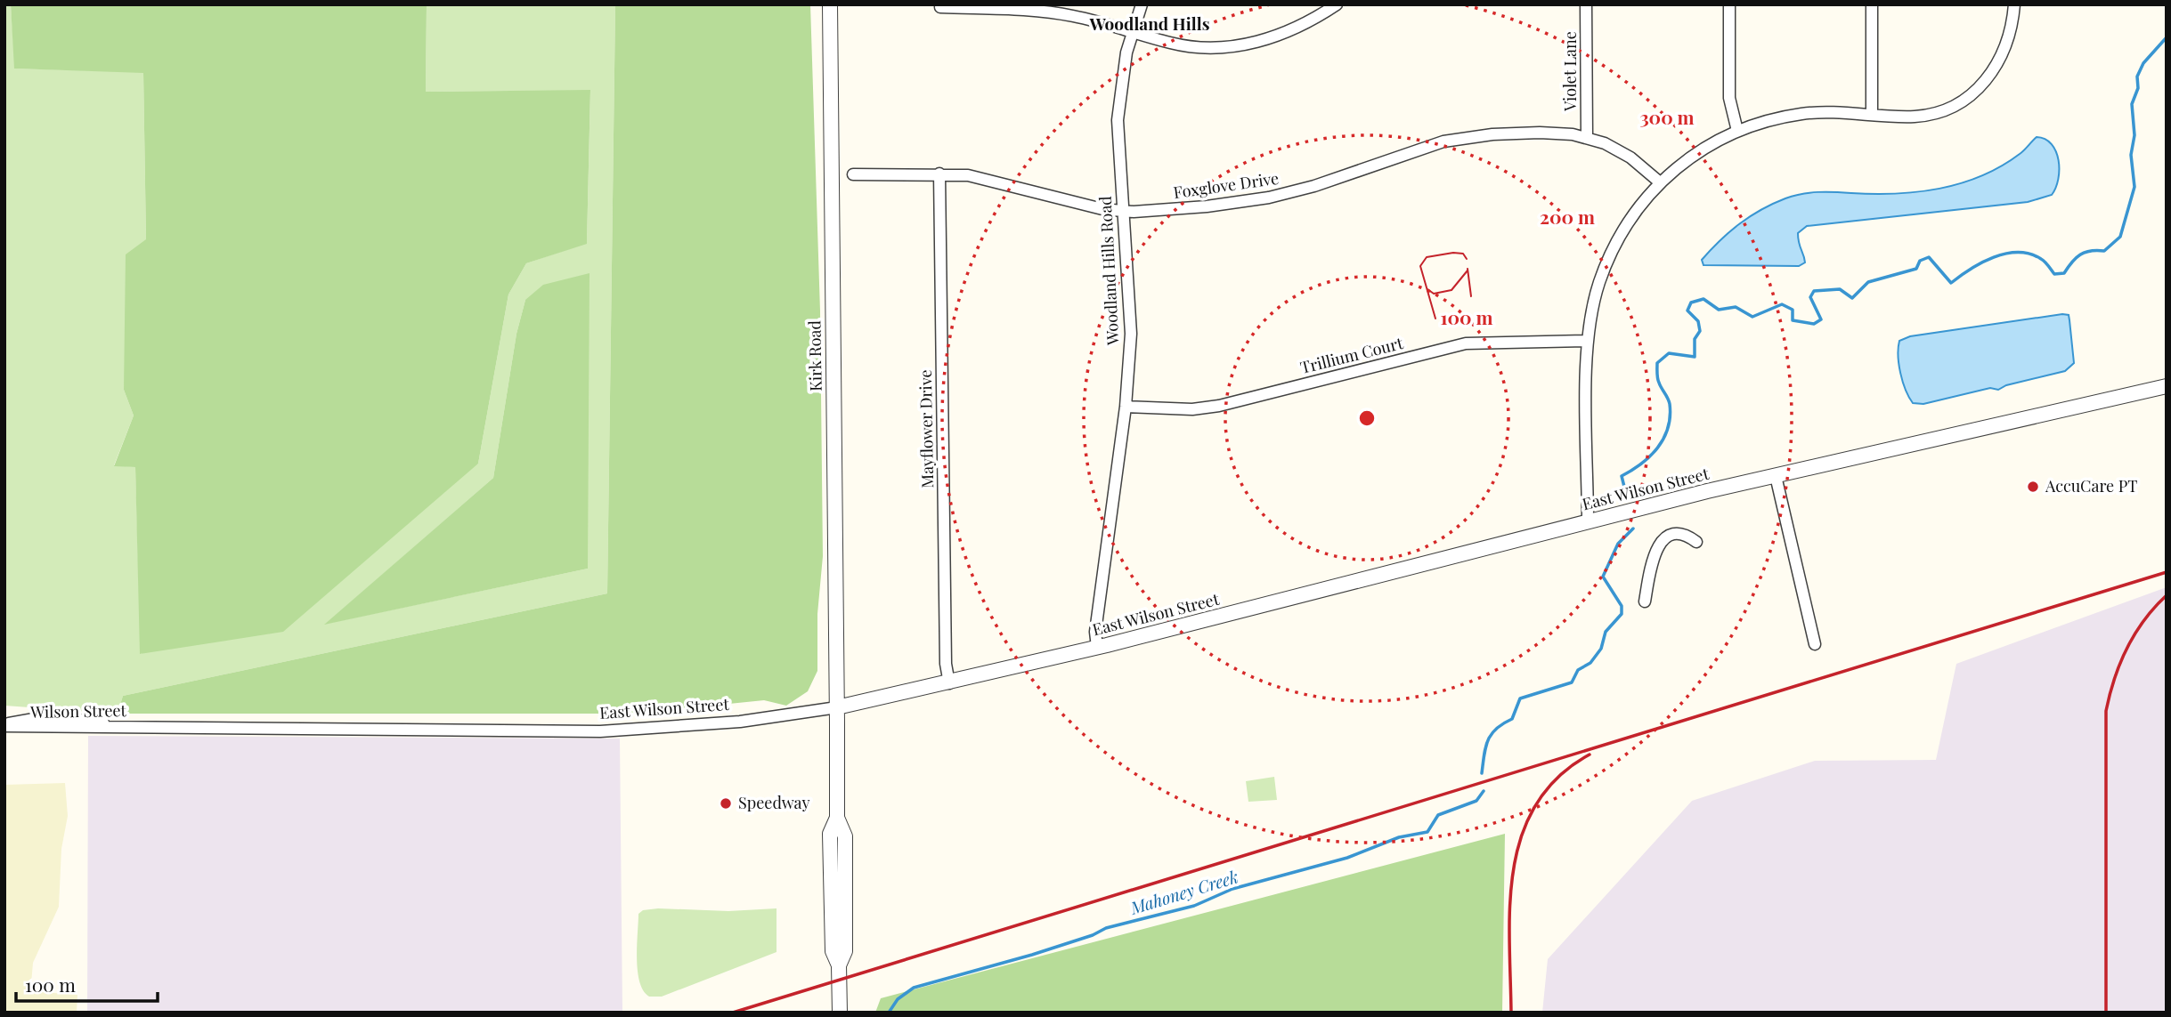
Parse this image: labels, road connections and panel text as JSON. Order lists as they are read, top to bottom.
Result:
{
  "streets": {
    "street": [
      "Violet Lane",
      "Foxglove Drive",
      "Woodland Hills Road",
      "Kirk Road",
      "Trillium Court",
      "Mayflower Drive",
      "East Wilson Street",
      "Wilson Street"
    ]
  },
  "crossings": [
    ["Violet Lane", "Foxglove Drive"],
    ["Foxglove Drive", "Woodland Hills Road"],
    ["Foxglove Drive", "Mayflower Drive"],
    ["Woodland Hills Road", "Trillium Court"],
    ["Woodland Hills Road", "East Wilson Street"],
    ["Kirk Road", "East Wilson Street"],
    ["Mayflower Drive", "East Wilson Street"],
    ["East Wilson Street", "Wilson Street"]
  ],
  "districts": ["Woodland Hills"],
  "water": ["Mahoney Creek"],
  "places": ["AccuCare PT", "Speedway"],
  "scale_bar": "100 m",
  "rings": ["300 m", "200 m", "100 m"]
}
